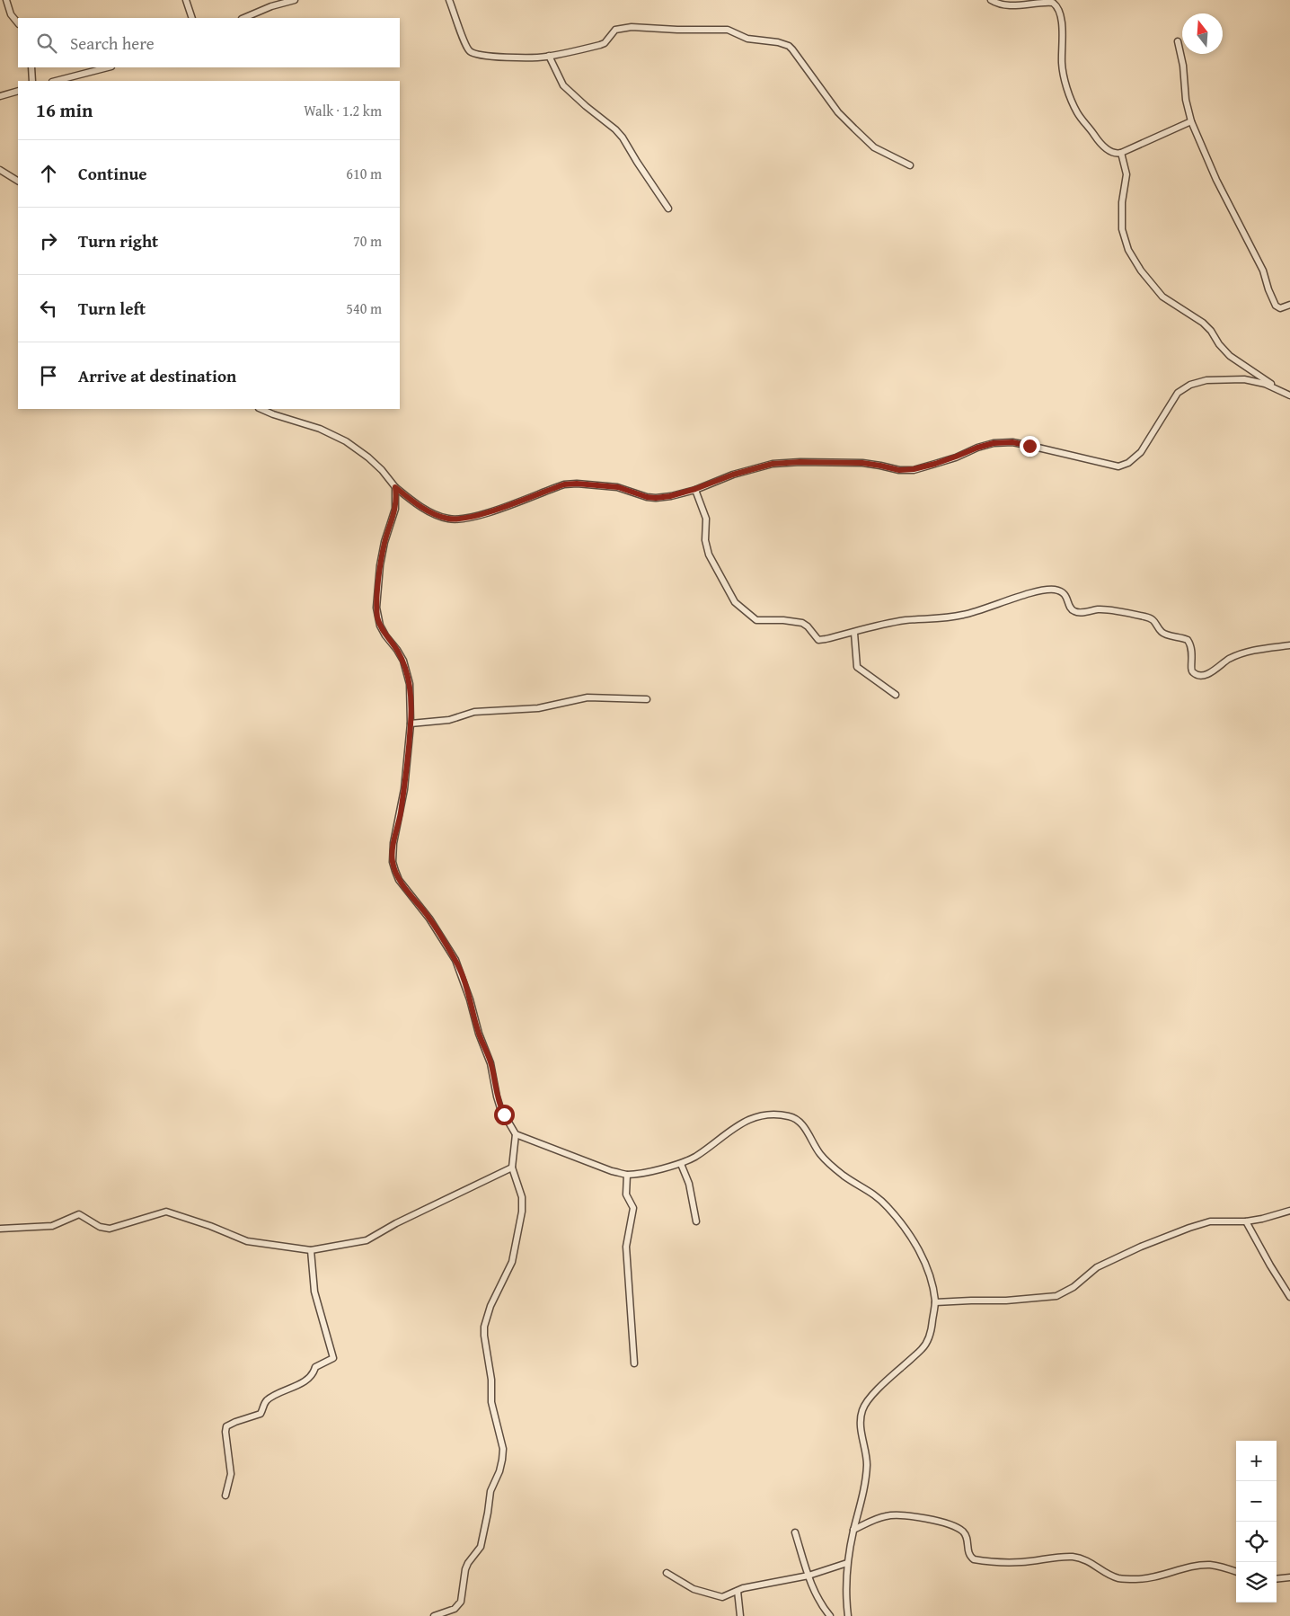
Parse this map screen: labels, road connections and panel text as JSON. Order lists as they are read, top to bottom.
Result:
{
  "north": "top",
  "page": {
    "search": "Search here",
    "heading": ["16 min", "Walk · 1.2 km"],
    "list": [
      ["Continue", "610 m"],
      ["Turn right", "70 m"],
      ["Turn left", "540 m"],
      "Arrive at destination"
    ],
    "map_buttons": ["+", "−"]
  }
}
